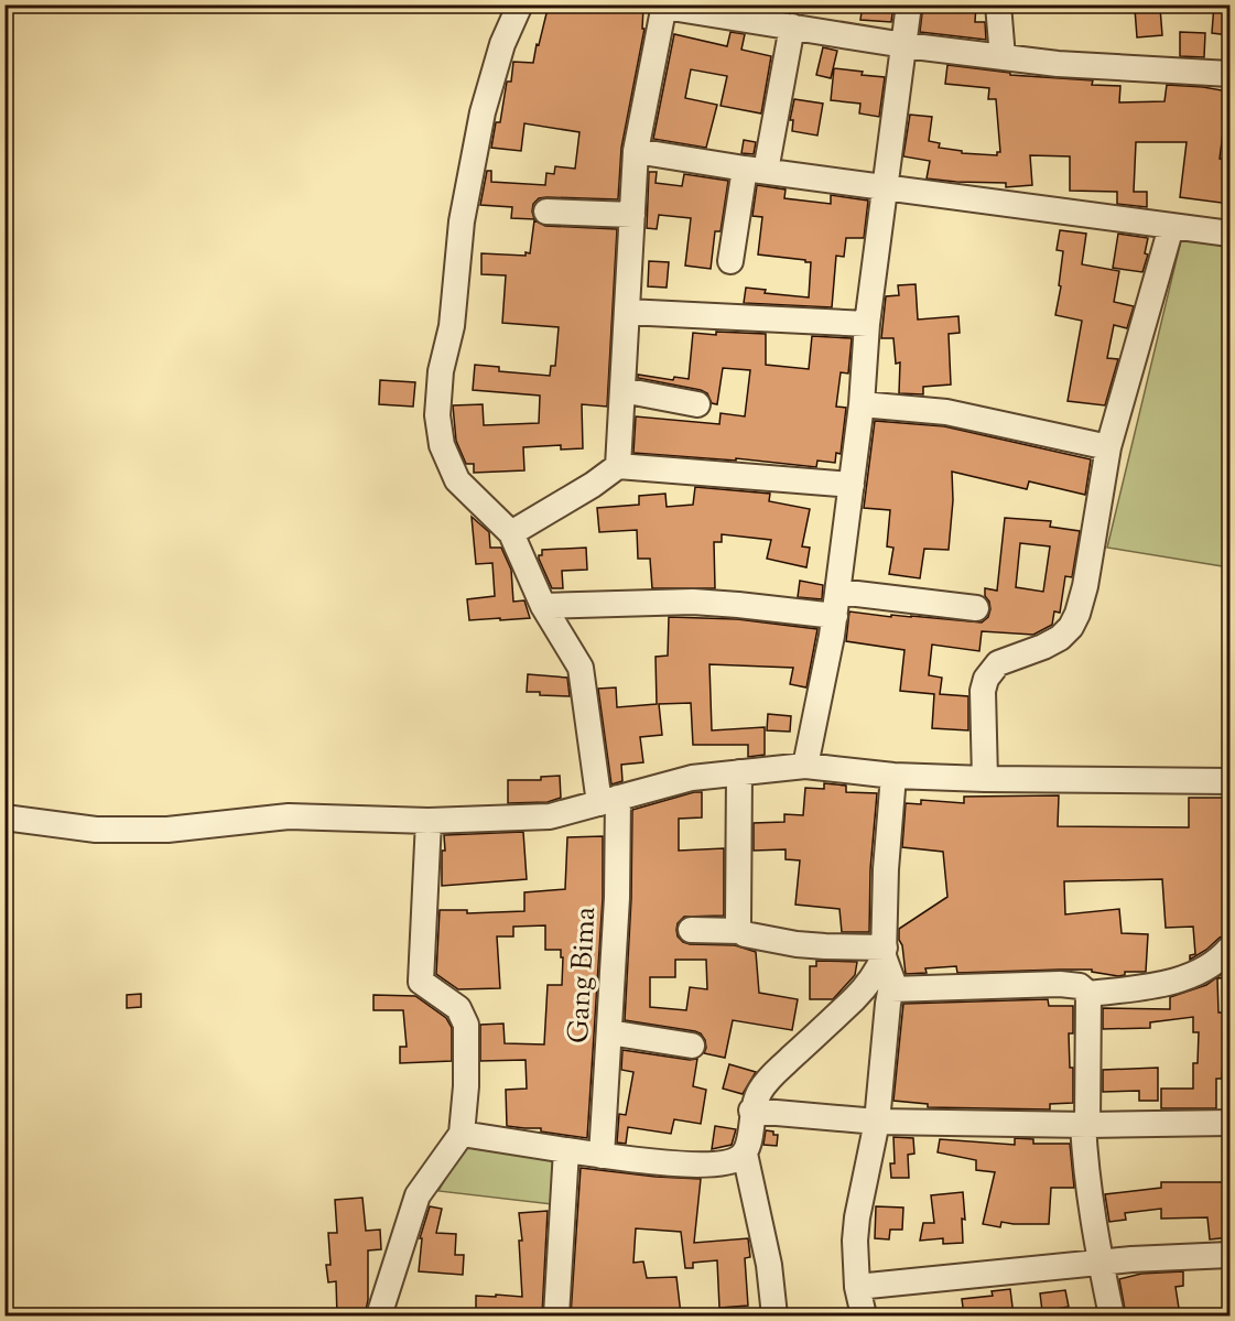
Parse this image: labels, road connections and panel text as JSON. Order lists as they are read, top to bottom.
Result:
{
  "streets": {
    "street": ["Gang Bima"]
  }
}
